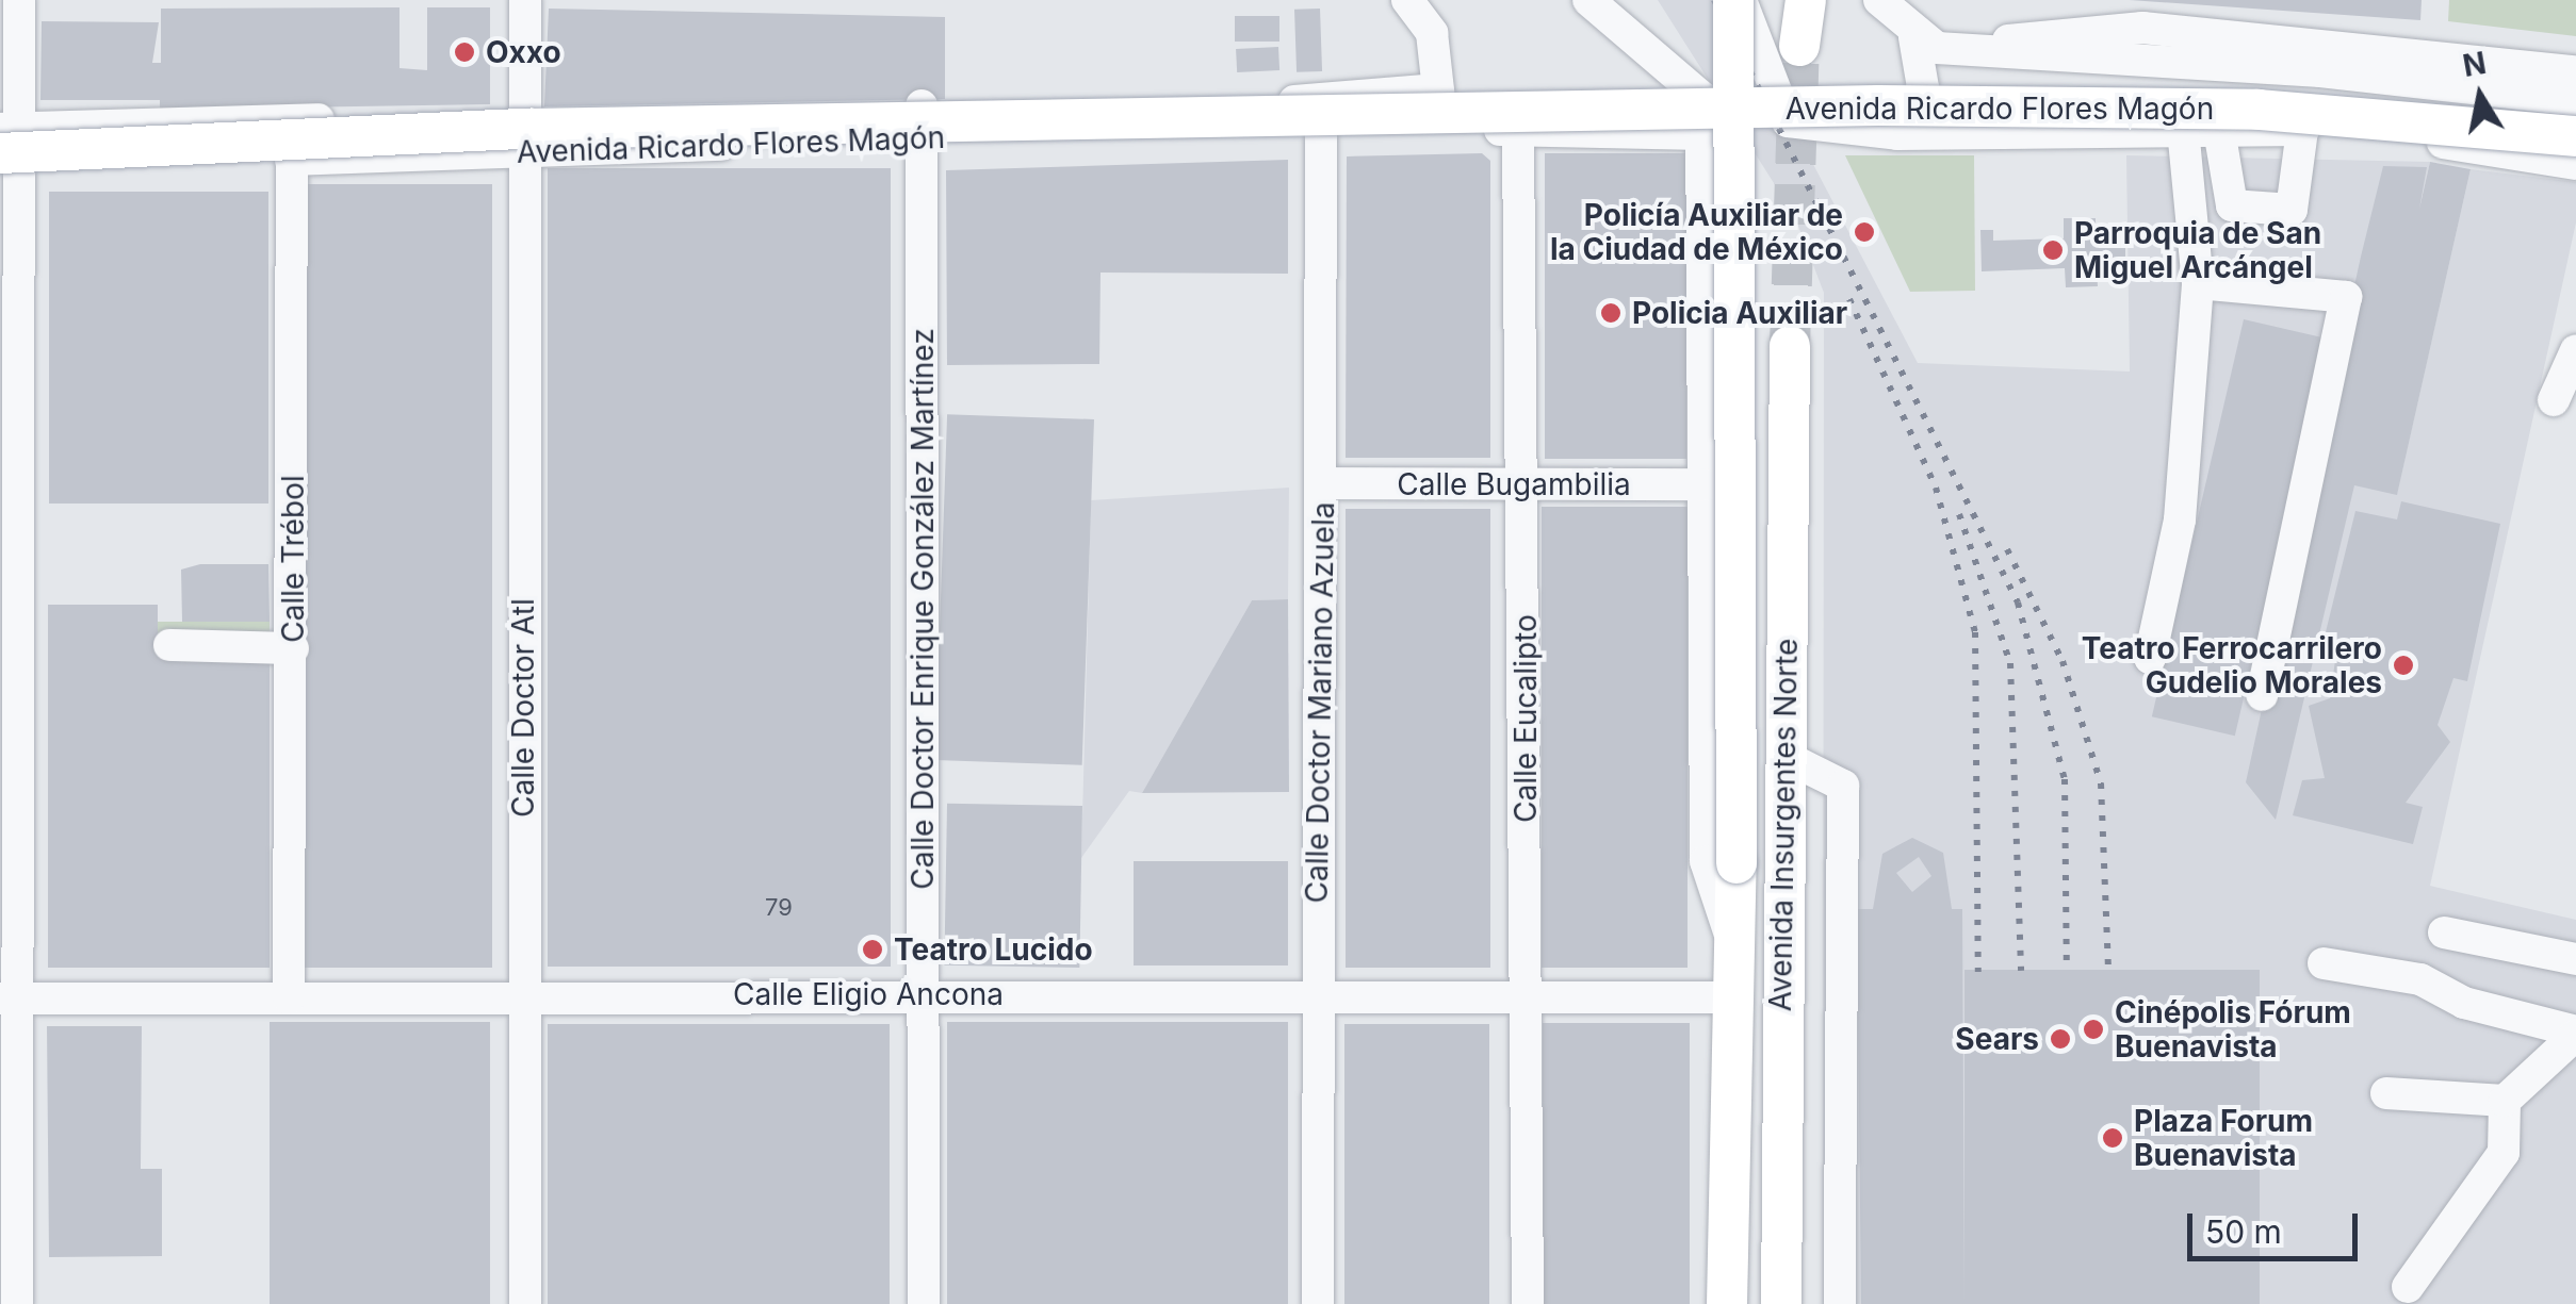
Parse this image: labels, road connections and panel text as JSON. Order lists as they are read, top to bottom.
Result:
{
  "streets": {
    "main road": ["Avenida Ricardo Flores Magón", "Avenida Insurgentes Norte"],
    "street": [
      "Calle Bugambilia",
      "Calle Trébol",
      "Calle Doctor Enrique González Martínez",
      "Calle Doctor Mariano Azuela",
      "Calle Doctor Atl",
      "Calle Eucalipto",
      "Calle Eligio Ancona"
    ]
  },
  "crossings": [
    ["Avenida Ricardo Flores Magón", "Calle Trébol"],
    ["Avenida Ricardo Flores Magón", "Calle Doctor Enrique González Martínez"],
    ["Avenida Ricardo Flores Magón", "Calle Doctor Mariano Azuela"],
    ["Avenida Ricardo Flores Magón", "Calle Doctor Atl"],
    ["Avenida Ricardo Flores Magón", "Calle Eucalipto"],
    ["Avenida Ricardo Flores Magón", "Avenida Insurgentes Norte"],
    ["Calle Bugambilia", "Calle Doctor Mariano Azuela"],
    ["Calle Bugambilia", "Calle Eucalipto"],
    ["Calle Bugambilia", "Avenida Insurgentes Norte"],
    ["Calle Trébol", "Calle Eligio Ancona"],
    ["Calle Doctor Enrique González Martínez", "Calle Eligio Ancona"],
    ["Calle Doctor Mariano Azuela", "Calle Eligio Ancona"],
    ["Calle Doctor Atl", "Calle Eligio Ancona"],
    ["Calle Eucalipto", "Calle Eligio Ancona"],
    ["Avenida Insurgentes Norte", "Calle Eligio Ancona"]
  ],
  "places": [
    "Oxxo",
    "Policía Auxiliar de la Ciudad de México",
    "Parroquia de San Miguel Arcángel",
    "Policia Auxiliar",
    "Teatro Ferrocarrilero Gudelio Morales",
    "Teatro Lucido",
    "Cinépolis Fórum Buenavista",
    "Sears",
    "Plaza Forum Buenavista"
  ],
  "house_numbers": ["79"],
  "scale_bar": "50 m",
  "north": "top"
}
